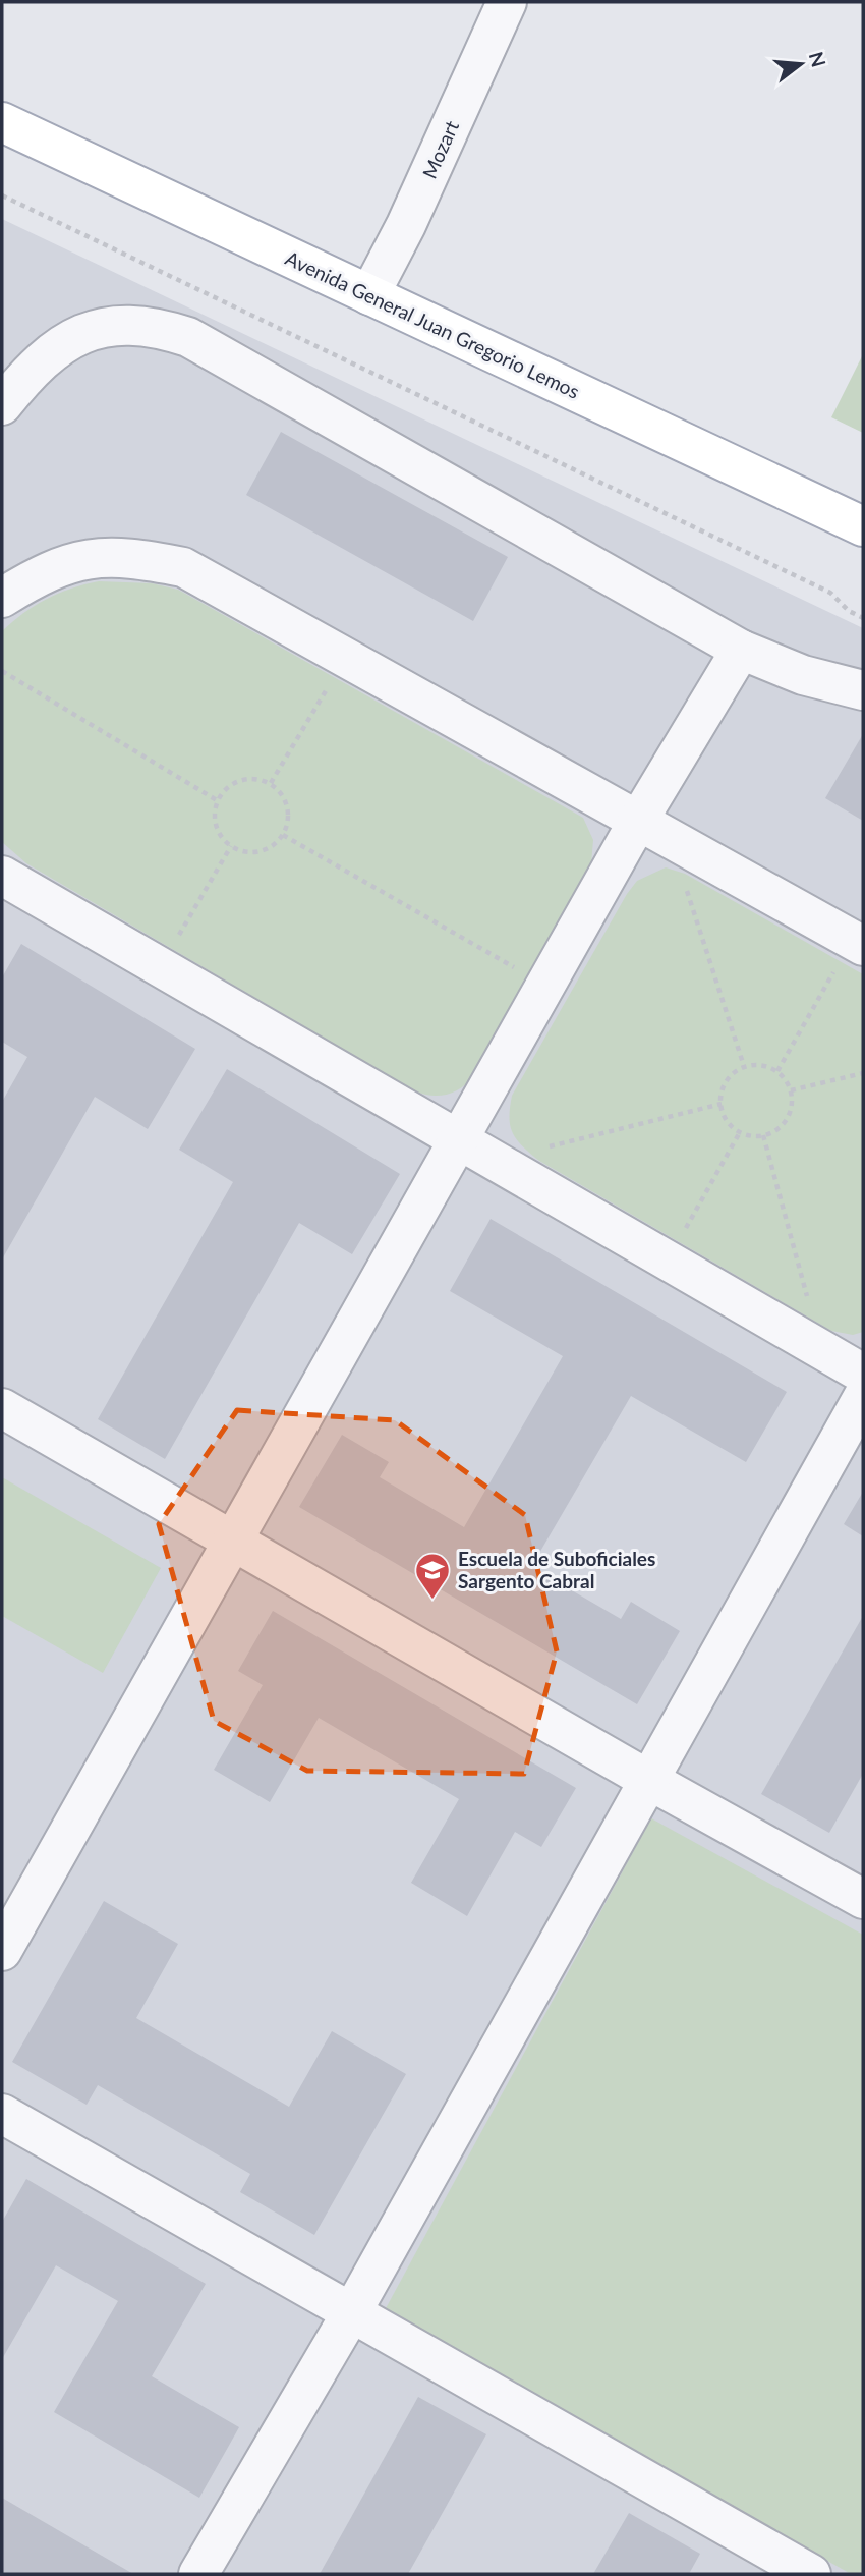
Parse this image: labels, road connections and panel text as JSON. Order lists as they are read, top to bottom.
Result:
{
  "streets": {
    "main road": ["Avenida General Juan Gregorio Lemos"],
    "street": ["Mozart"]
  },
  "crossings": [
    ["Mozart", "Avenida General Juan Gregorio Lemos"]
  ],
  "places": {
    "school or university": ["Escuela de Suboficiales Sargento Cabral"]
  },
  "north": "right"
}
